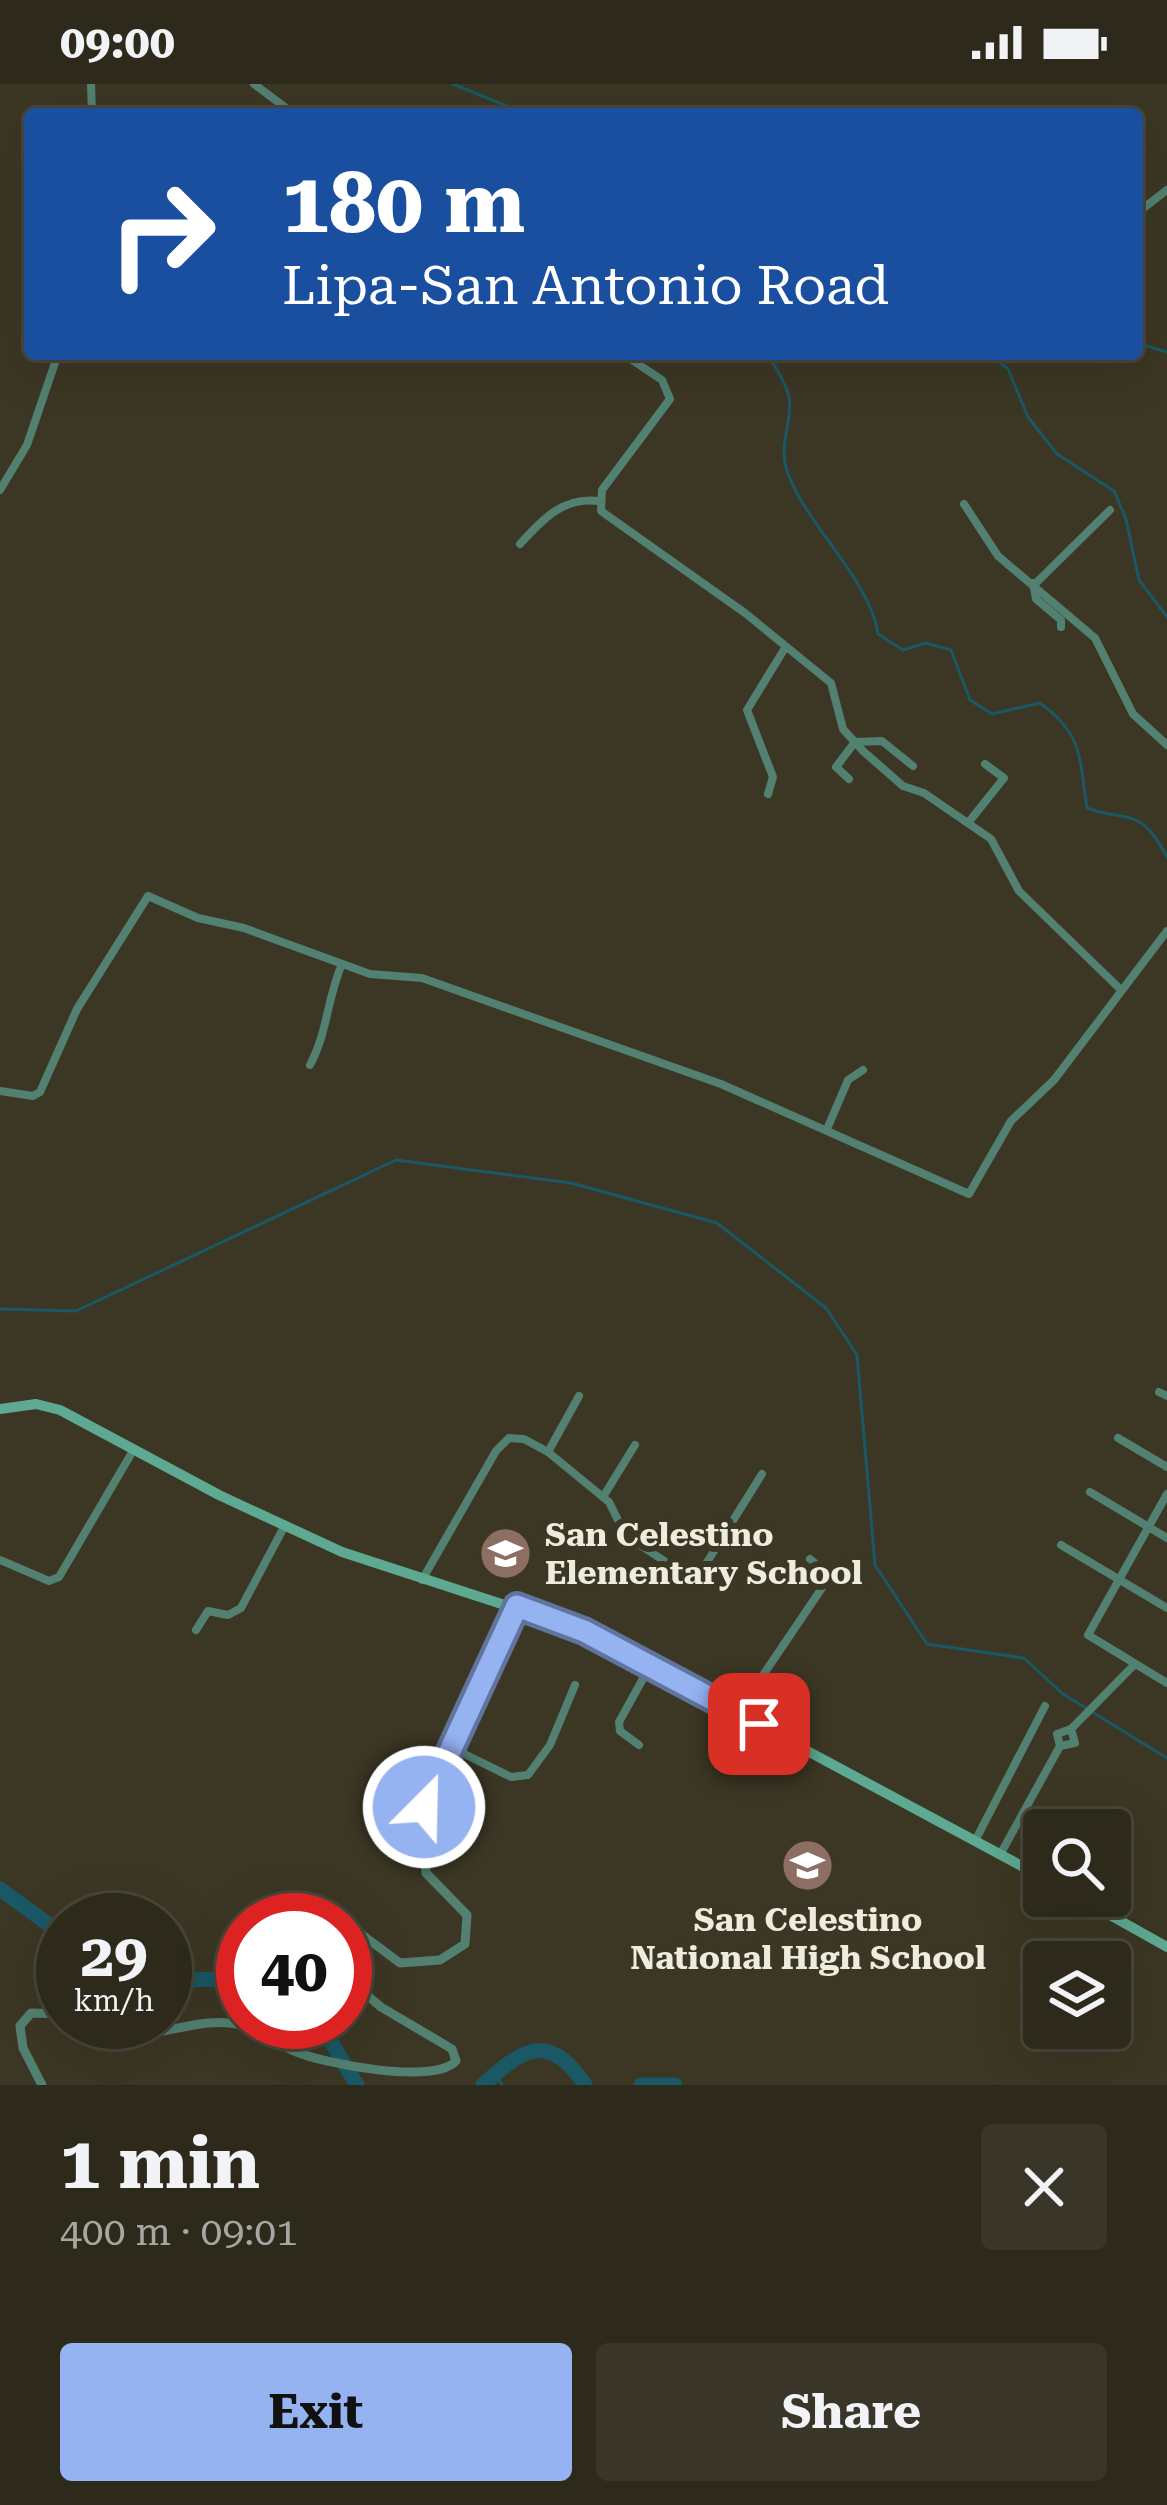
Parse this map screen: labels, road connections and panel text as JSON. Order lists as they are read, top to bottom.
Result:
{
  "places": {
    "school or university": ["San Celestino Elementary School", "San Celestino National High School"]
  },
  "page": {
    "status": "09:00",
    "turn": ["180 m", "Lipa-San Antonio Road"],
    "speed": "29 km/h",
    "limit": "40",
    "heading": ["1 min", "400 m · 09:01"],
    "buttons": ["Exit", "Share"]
  }
}
